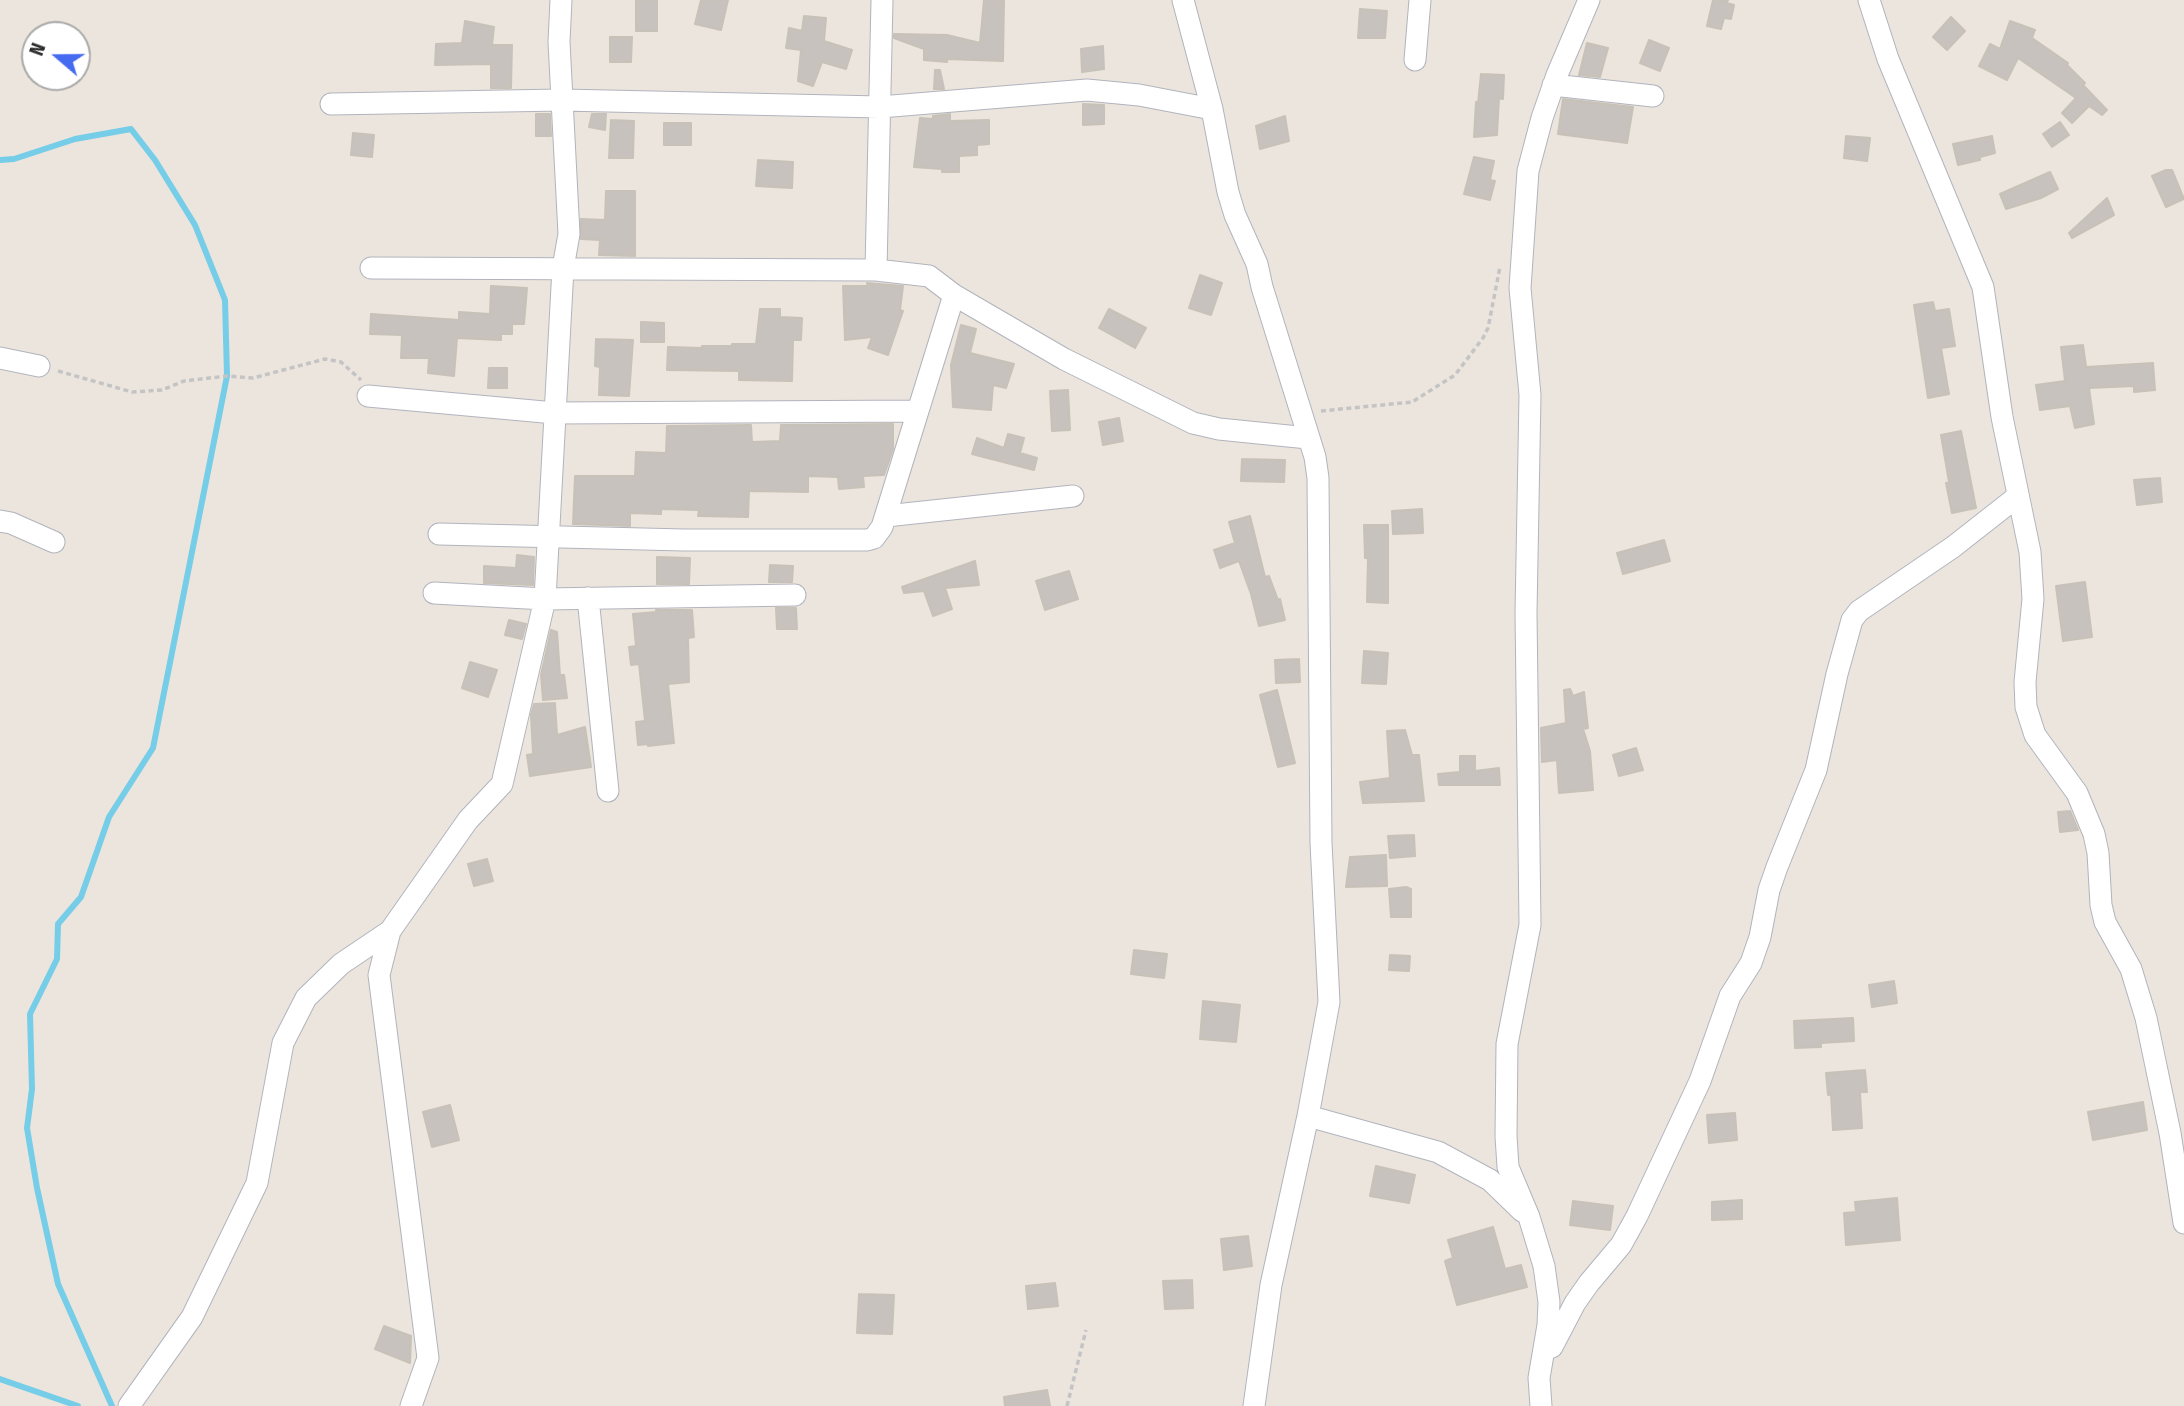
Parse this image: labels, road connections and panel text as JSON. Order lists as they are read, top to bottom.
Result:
{
  "north": "left"
}
